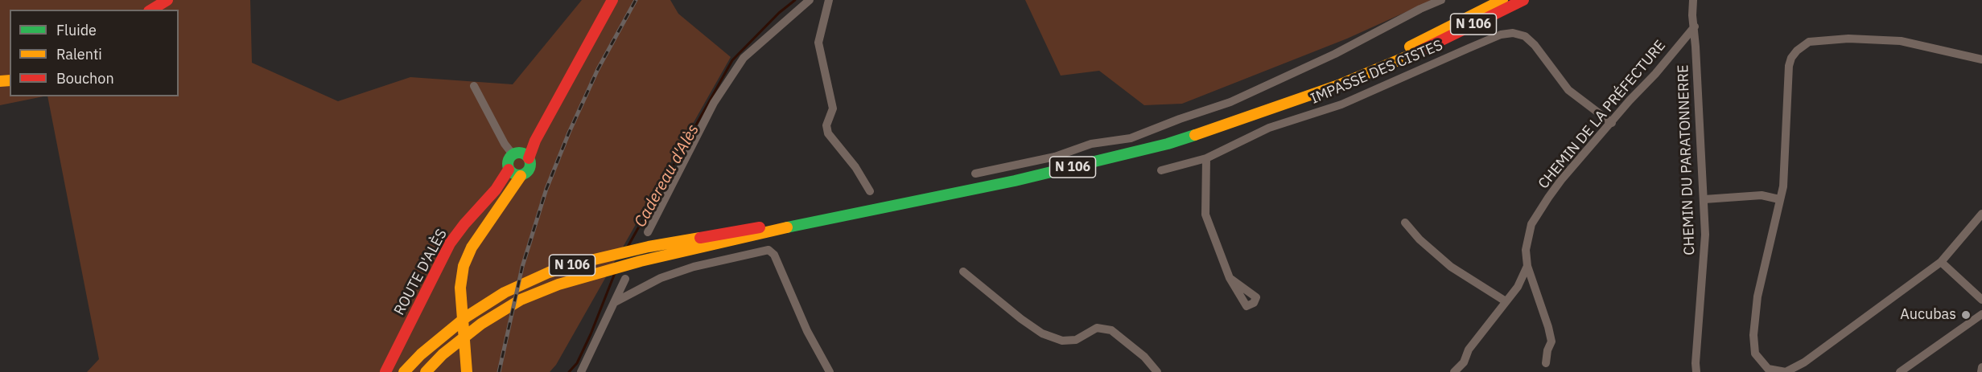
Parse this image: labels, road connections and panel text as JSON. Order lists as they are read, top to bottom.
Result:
{
  "streets": {
    "main road": ["N 106", "ROUTE D'ALÈS"],
    "street": ["IMPASSE DES CISTES", "CHEMIN DE LA PRÉFECTURE", "CHEMIN DU PARATONNERRE"]
  },
  "crossings": [
    ["IMPASSE DES CISTES", "CHEMIN DE LA PRÉFECTURE"],
    ["CHEMIN DE LA PRÉFECTURE", "CHEMIN DU PARATONNERRE"]
  ],
  "water": ["Cadereau d'Alès"],
  "places": ["Aucubas"],
  "legend": ["Fluide", "Ralenti", "Bouchon"]
}
